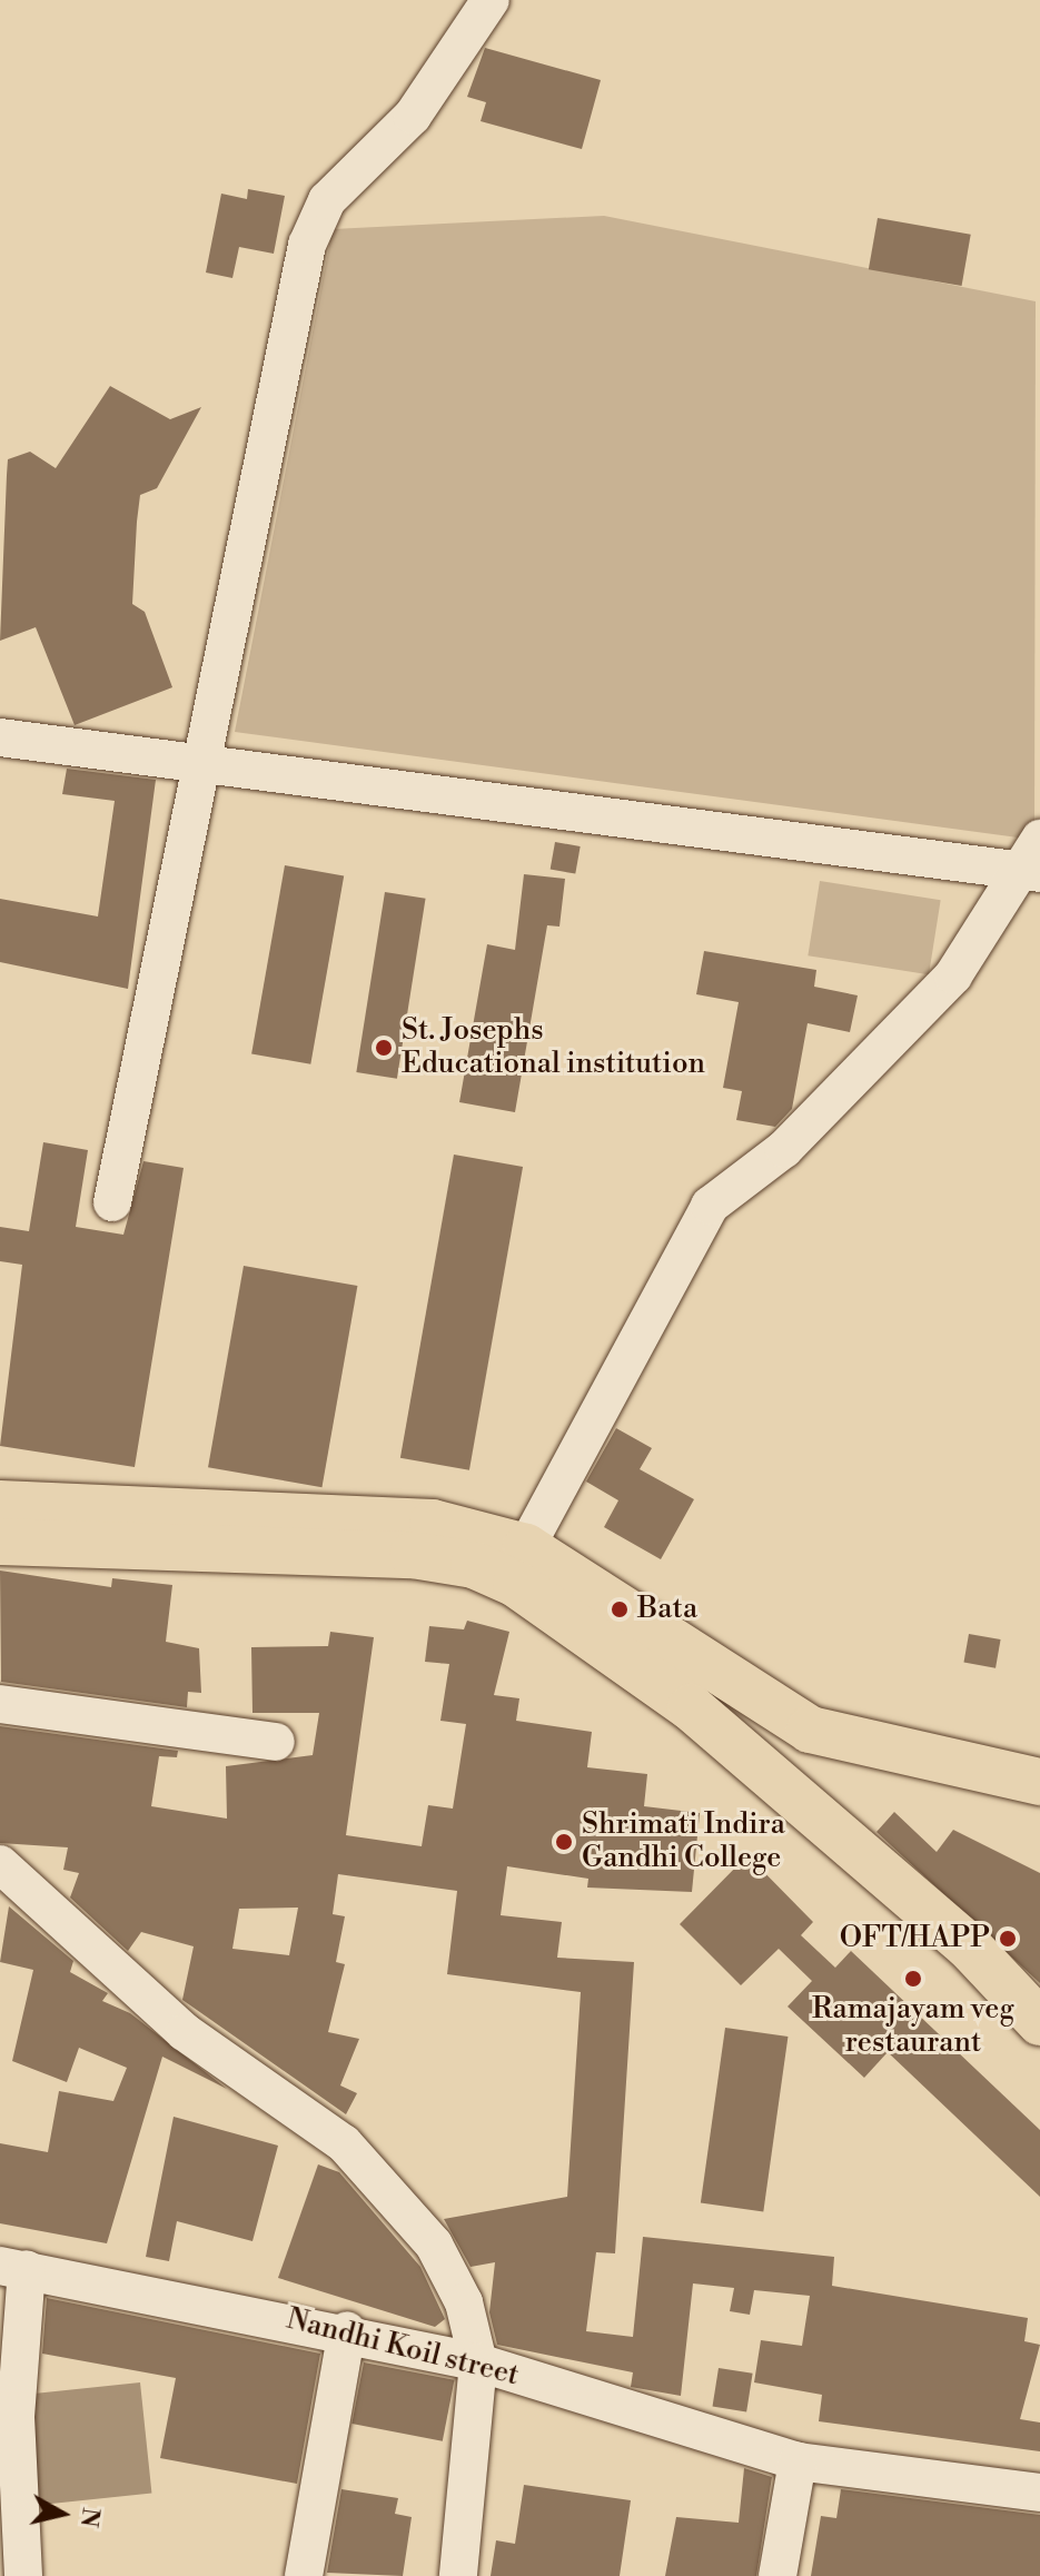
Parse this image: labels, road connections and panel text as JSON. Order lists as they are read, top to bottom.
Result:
{
  "streets": {
    "street": ["Nandhi Koil street"]
  },
  "places": [
    "St. Josephs Educational institution",
    "Bata",
    "Shrimati Indira Gandhi College",
    "OFT/HAPP",
    "Ramajayam veg restaurant"
  ],
  "north": "right"
}
